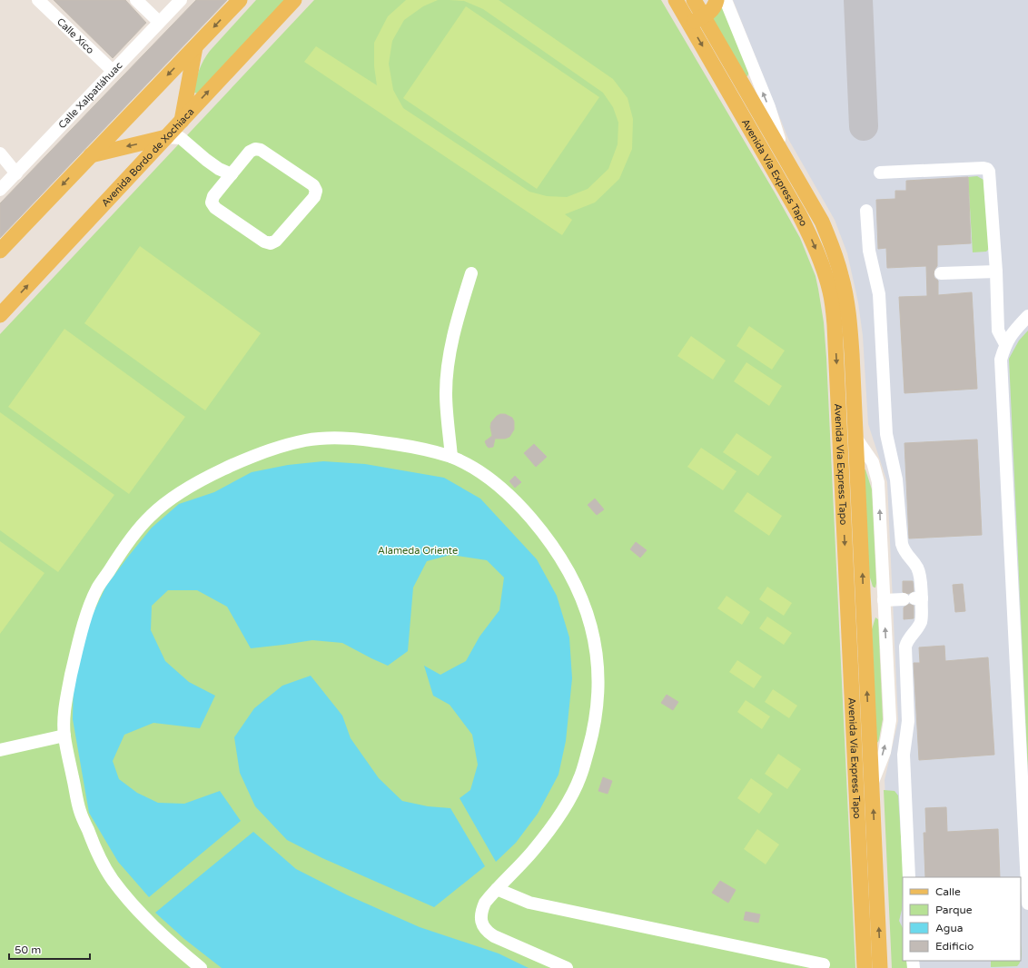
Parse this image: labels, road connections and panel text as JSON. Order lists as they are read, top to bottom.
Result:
{
  "streets": {
    "main road": ["Avenida Bordo de Xochiaca", "Avenida Vía Express Tapo"],
    "street": ["Calle Xico", "Calle Xalpatláhuac"]
  },
  "crossings": [
    ["Calle Xico", "Calle Xalpatláhuac"]
  ],
  "parks": ["Alameda Oriente"],
  "legend": [
    "Calle",
    "Parque",
    "Agua",
    "Edificio"
  ],
  "scale_bar": "50 m"
}
